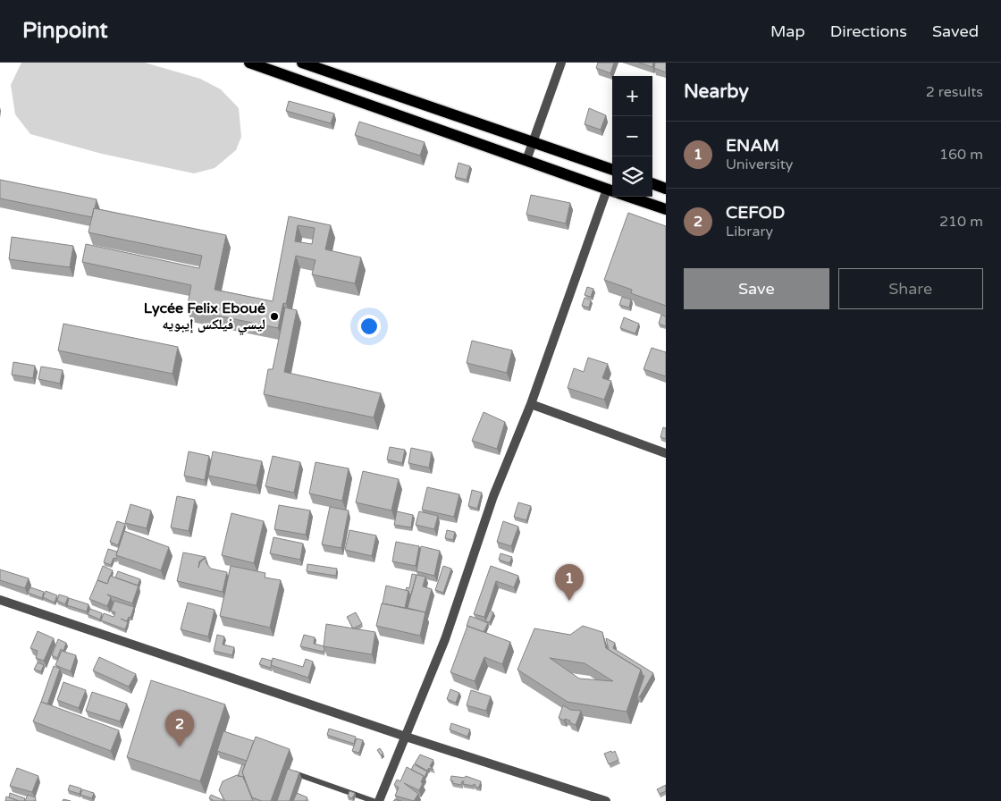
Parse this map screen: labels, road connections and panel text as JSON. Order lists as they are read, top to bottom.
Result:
{
  "places": ["Lycée Felix Eboué ليسي فيلكس إيبويه"],
  "page": {
    "header": "Pinpoint",
    "nav": ["Map", "Directions", "Saved"],
    "heading": ["Nearby", "2 results"],
    "map_buttons": ["+", "−"],
    "list": [
      {
        "mark": "1",
        "name": "ENAM",
        "note": "University",
        "value": "160 m"
      },
      {
        "mark": "2",
        "name": "CEFOD",
        "note": "Library",
        "value": "210 m"
      }
    ],
    "buttons": ["Save", "Share"],
    "pins": ["1", "2"]
  }
}
